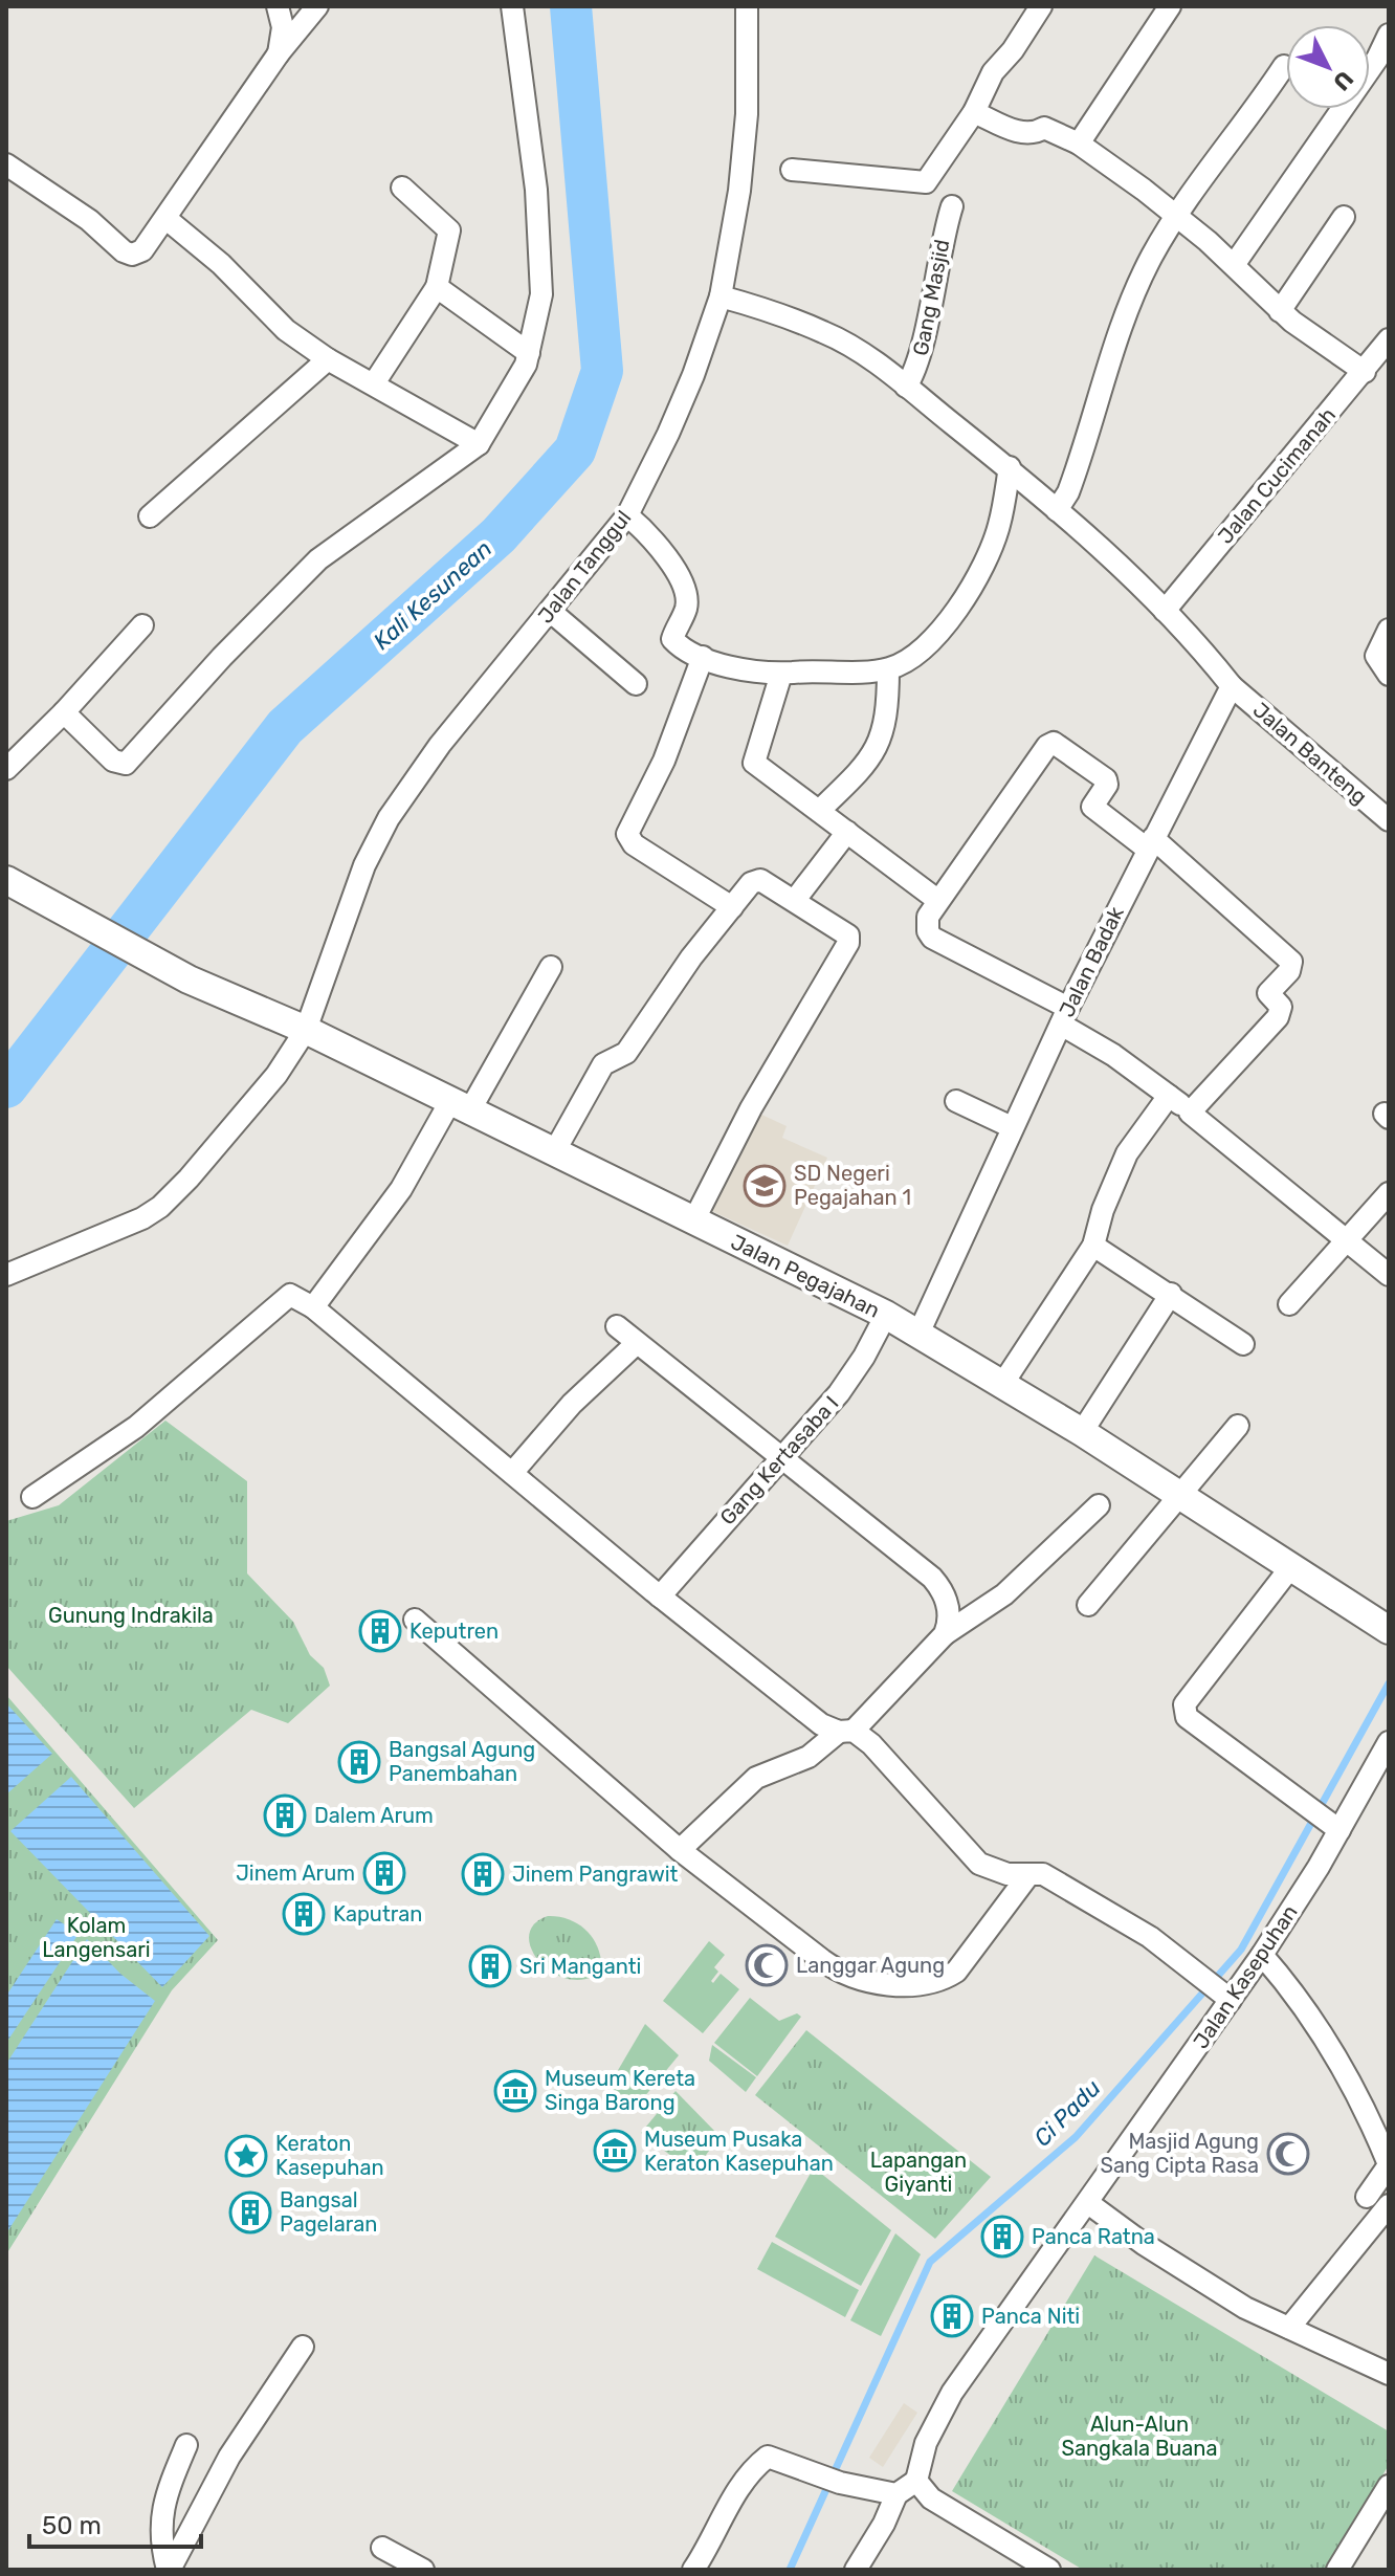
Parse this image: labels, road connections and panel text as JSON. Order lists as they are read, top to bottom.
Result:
{
  "streets": {
    "street": [
      "Gang Masjid",
      "Jalan Cucimanah",
      "Jalan Tanggul",
      "Jalan Banteng",
      "Jalan Badak",
      "Jalan Pegajahan",
      "Gang Kertasaba I",
      "Jalan Kasepuhan"
    ]
  },
  "crossings": [
    ["Jalan Tanggul", "Jalan Pegajahan"],
    ["Jalan Banteng", "Jalan Badak"],
    ["Jalan Badak", "Jalan Pegajahan"],
    ["Jalan Pegajahan", "Gang Kertasaba I"]
  ],
  "water": ["Kali Kesunean", "Ci Padu"],
  "parks": [
    "Gunung Indrakila",
    "Kolam Langensari",
    "Lapangan Giyanti",
    "Alun-Alun Sangkala Buana"
  ],
  "places": {
    "school or university": ["SD Negeri Pegajahan 1"],
    "building": [
      "Keputren",
      "Bangsal Agung Panembahan",
      "Dalem Arum",
      "Jinem Arum",
      "Jinem Pangrawit",
      "Kaputran",
      "Sri Manganti",
      "Bangsal Pagelaran",
      "Panca Ratna",
      "Panca Niti"
    ],
    "mosque": ["Langgar Agung", "Masjid Agung Sang Cipta Rasa"],
    "museum": ["Museum Kereta Singa Barong", "Museum Pusaka Keraton Kasepuhan"],
    "place": ["Keraton Kasepuhan"]
  },
  "scale_bar": "50 m",
  "north": "bottom right"
}
